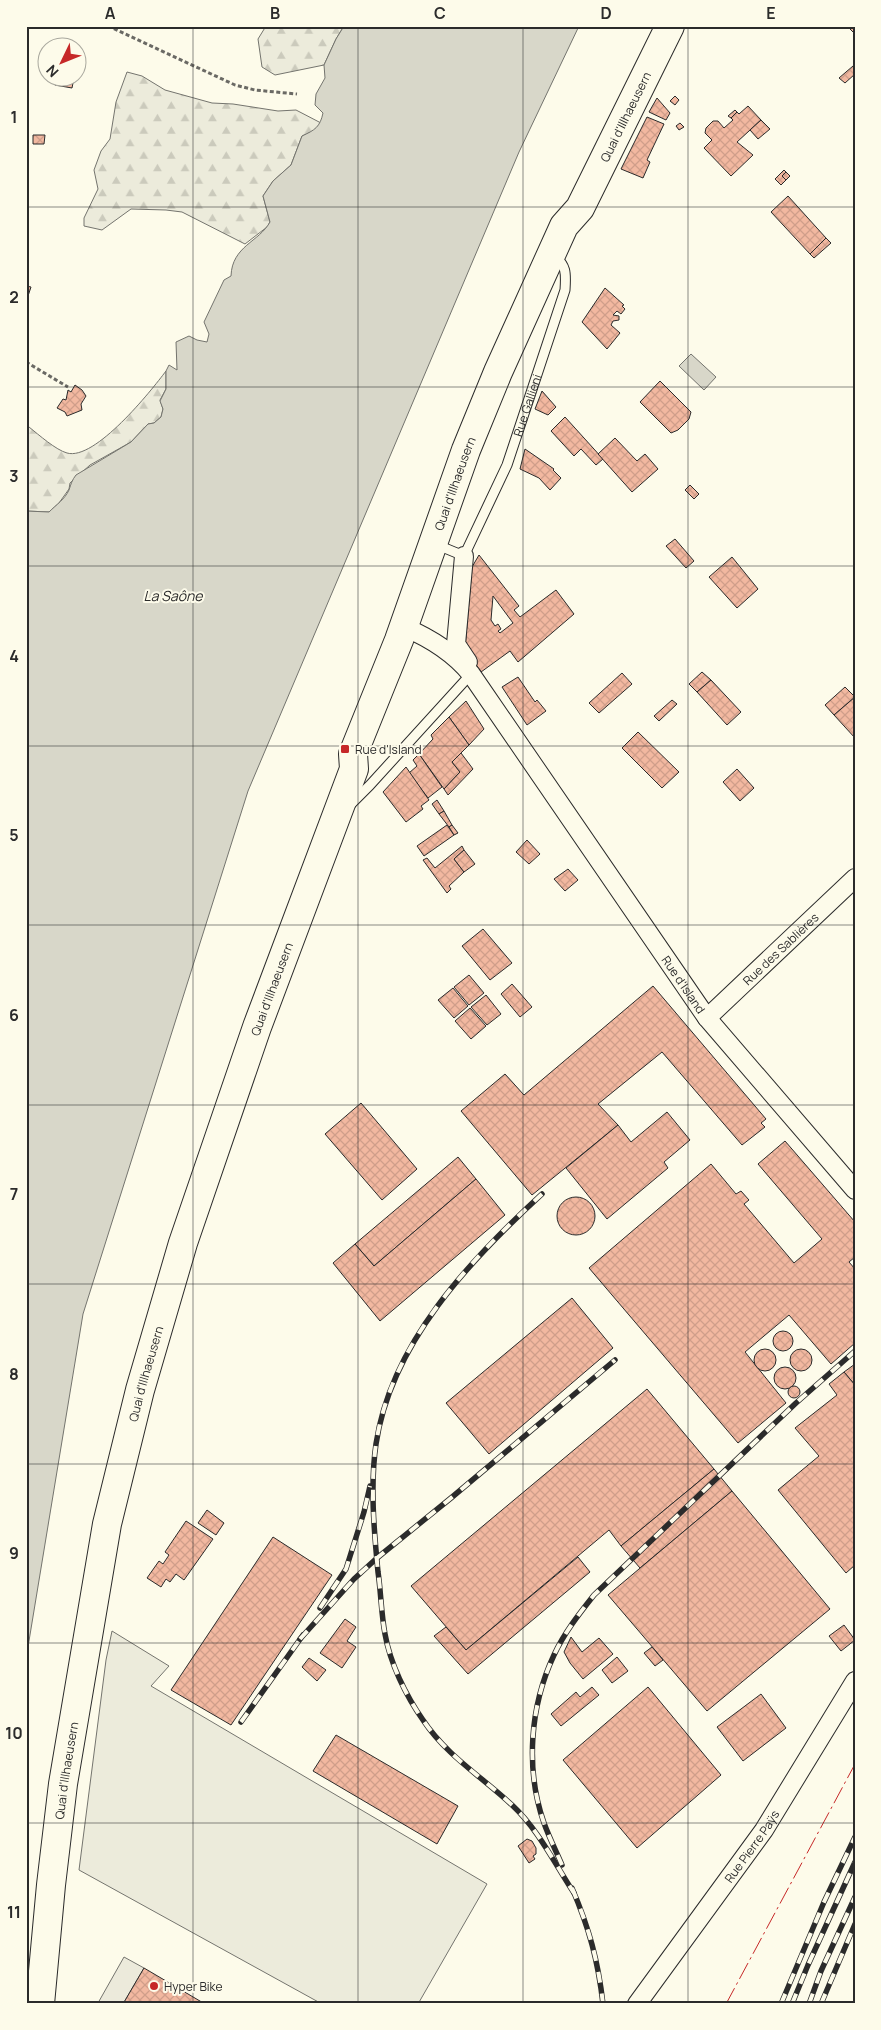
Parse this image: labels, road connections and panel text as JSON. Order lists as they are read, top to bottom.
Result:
{
  "streets": {
    "main road": ["Quai d'Illhaeusern"],
    "street": [
      "Rue Gallieni",
      "Rue des Sablières",
      "Rue d'Island",
      "Rue Pierre Paÿs"
    ]
  },
  "crossings": [
    ["Quai d'Illhaeusern", "Rue Gallieni"],
    ["Quai d'Illhaeusern", "Rue d'Island"],
    ["Rue Gallieni", "Rue d'Island"],
    ["Rue des Sablières", "Rue d'Island"]
  ],
  "water": ["La Saône"],
  "places": {
    "transit": ["Rue d'Island"],
    "other": ["Hyper Bike"]
  },
  "north": "bottom left",
  "grid": {
    "columns": [
      "A",
      "B",
      "C",
      "D",
      "E"
    ],
    "rows": [
      "1",
      "2",
      "3",
      "4",
      "5",
      "6",
      "7",
      "8",
      "9",
      "10",
      "11"
    ]
  }
}
